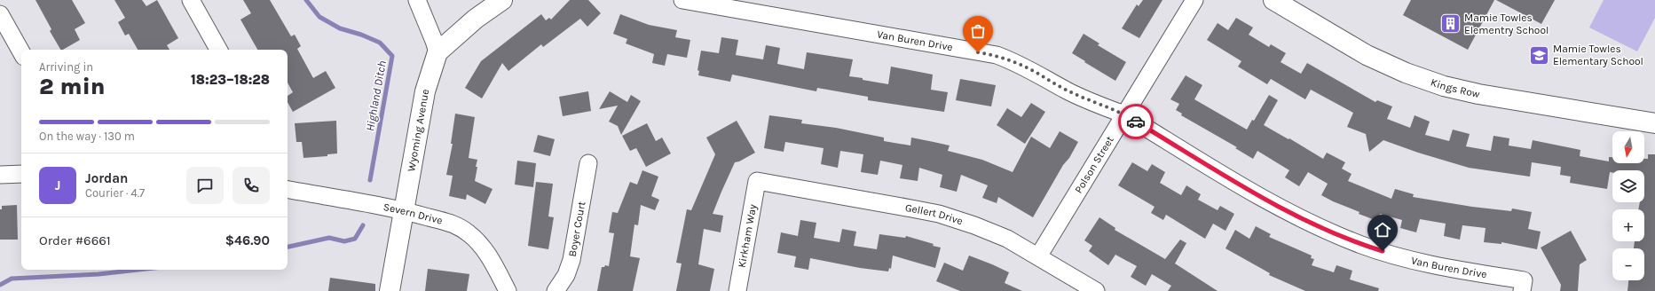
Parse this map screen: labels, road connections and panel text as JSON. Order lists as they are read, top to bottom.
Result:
{
  "streets": {
    "main road": ["Kings Row", "Wyoming Avenue"],
    "street": [
      "Van Buren Drive",
      "Polson Street",
      "Severn Drive",
      "Gellert Drive",
      "Boyer Court",
      "Kirkham Way"
    ]
  },
  "crossings": [
    ["Van Buren Drive", "Polson Street"],
    ["Wyoming Avenue", "Severn Drive"],
    ["Polson Street", "Gellert Drive"],
    ["Gellert Drive", "Kirkham Way"]
  ],
  "water": ["Highland Ditch"],
  "places": {
    "building": ["Mamie Towles Elementry School"],
    "school or university": ["Mamie Towles Elementary School"]
  },
  "north": "bottom",
  "page": {
    "heading": ["2 min", "Arriving in", "18:23–18:28"],
    "panel": [
      "Jordan",
      "Courier · 4.7",
      "Order #6661",
      "$46.90"
    ],
    "bar": "On the way · 130 m",
    "map_buttons": ["+", "−"],
    "round": "J"
  }
}
